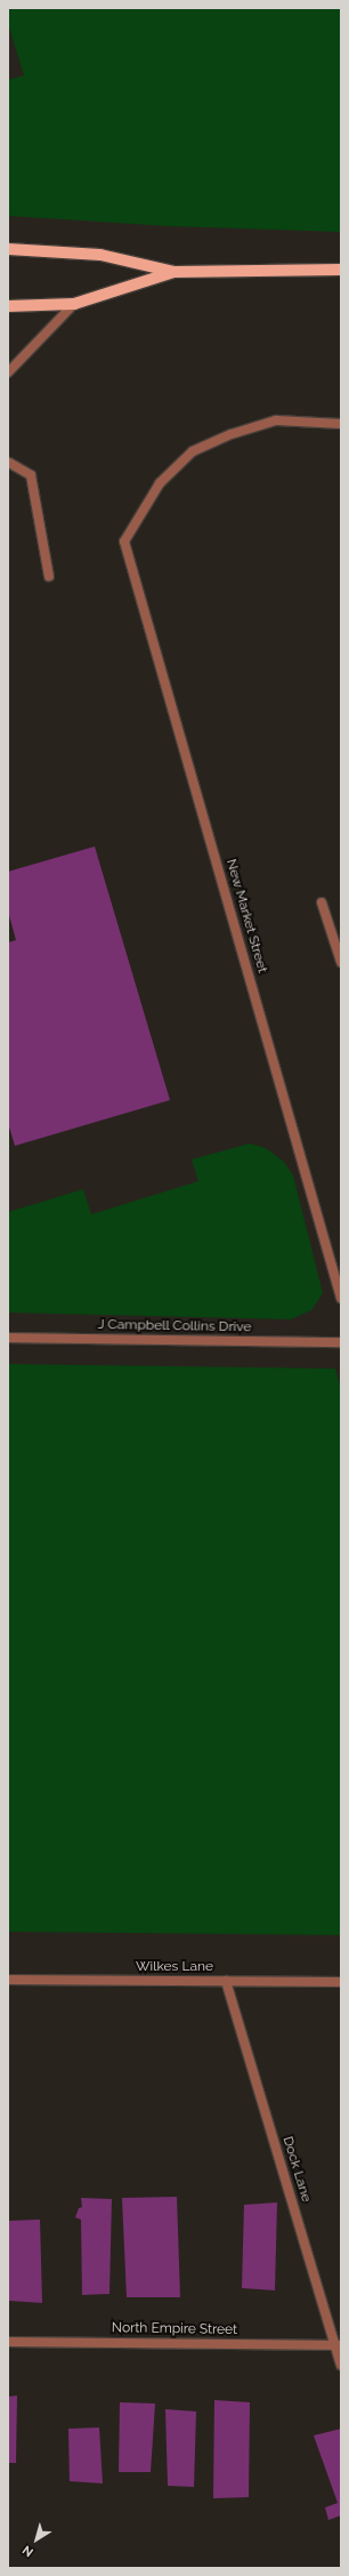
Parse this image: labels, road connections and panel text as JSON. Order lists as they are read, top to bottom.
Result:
{
  "streets": {
    "street": [
      "New Market Street",
      "J Campbell Collins Drive",
      "Wilkes Lane",
      "Dock Lane",
      "North Empire Street"
    ]
  },
  "crossings": [
    ["Wilkes Lane", "Dock Lane"],
    ["Dock Lane", "North Empire Street"]
  ],
  "north": "bottom left"
}
